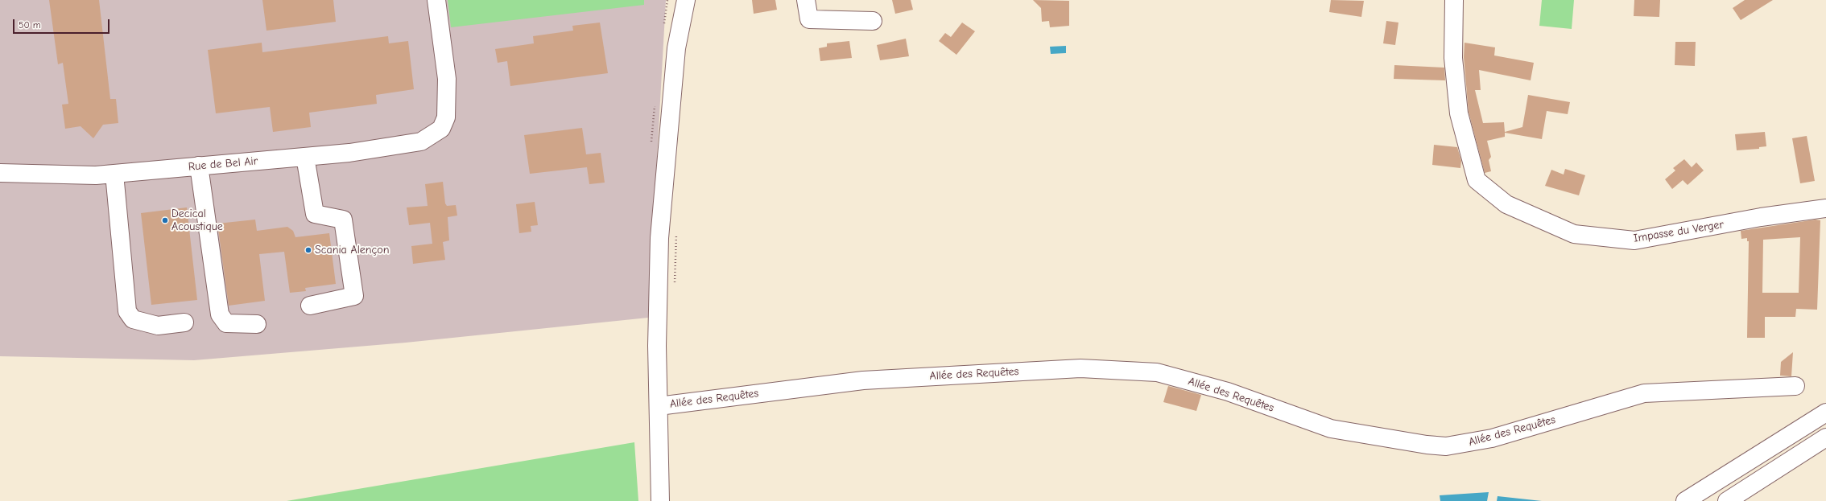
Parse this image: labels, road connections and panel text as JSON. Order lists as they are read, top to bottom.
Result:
{
  "streets": {
    "main road": ["Rue de Bel Air", "Impasse du Verger", "Allée des Requêtes"]
  },
  "places": ["Decical Acoustique", "Scania Alençon"],
  "scale_bar": "50 m"
}
